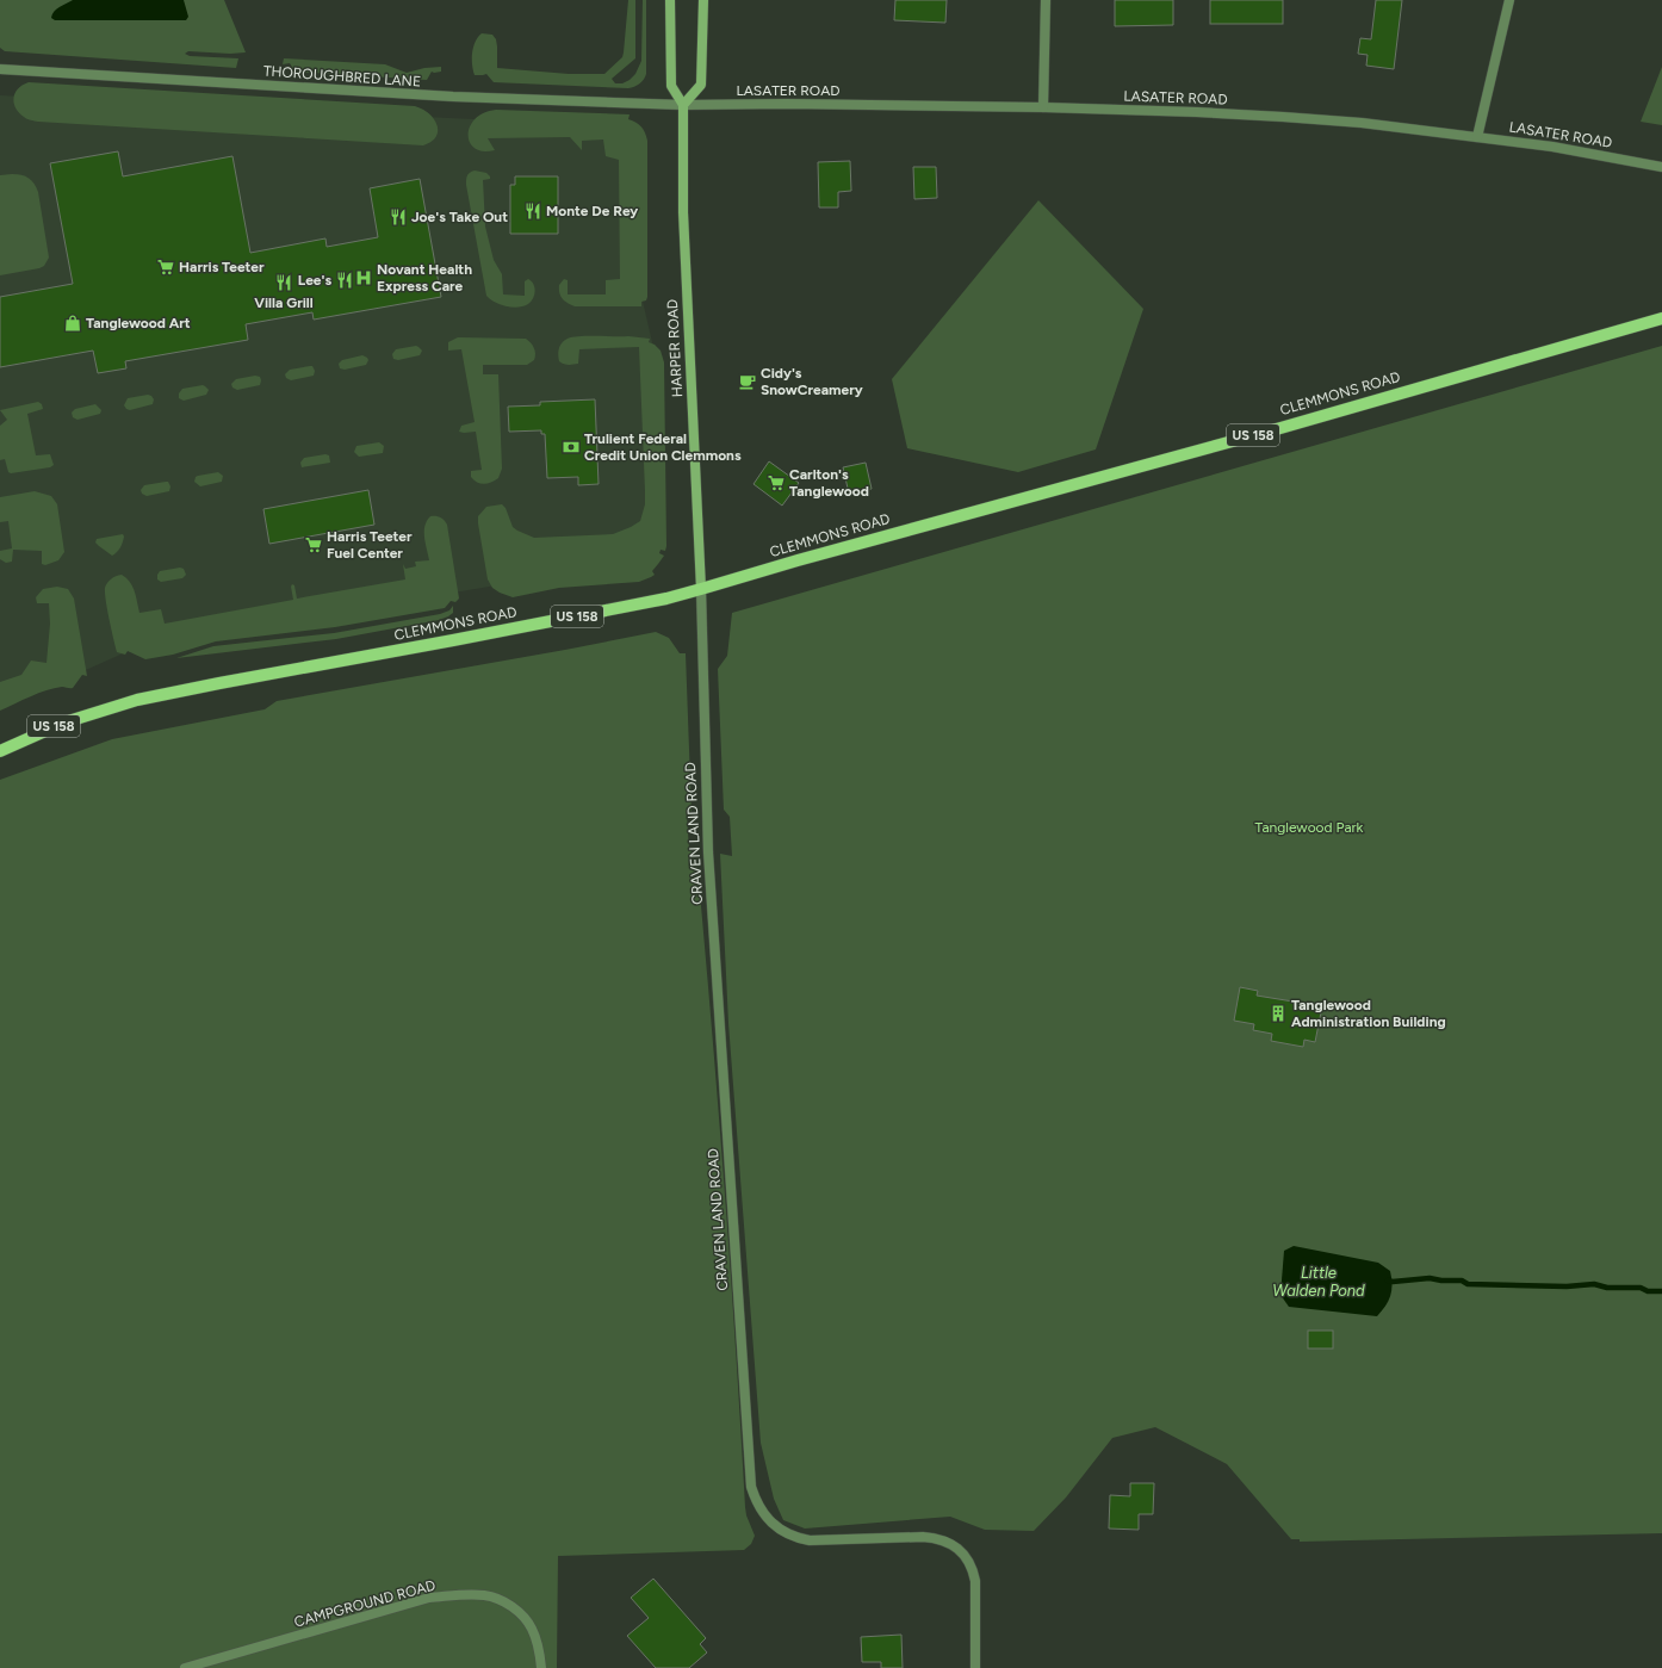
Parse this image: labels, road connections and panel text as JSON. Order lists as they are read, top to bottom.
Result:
{
  "streets": {
    "main road": ["HARPER ROAD", "CLEMMONS ROAD", "US 158"],
    "street": [
      "THOROUGHBRED LANE",
      "LASATER ROAD",
      "CRAVEN LAND ROAD",
      "CAMPGROUND ROAD"
    ]
  },
  "crossings": [
    ["THOROUGHBRED LANE", "LASATER ROAD"],
    ["THOROUGHBRED LANE", "HARPER ROAD"],
    ["LASATER ROAD", "HARPER ROAD"],
    ["HARPER ROAD", "CLEMMONS ROAD"],
    ["HARPER ROAD", "CRAVEN LAND ROAD"],
    ["CLEMMONS ROAD", "CRAVEN LAND ROAD"]
  ],
  "water": ["Little Walden Pond"],
  "parks": ["Tanglewood Park"],
  "places": {
    "restaurant": [
      "Monte De Rey",
      "Joe's Take Out",
      "Lee's",
      "Villa Grill"
    ],
    "supermarket": ["Harris Teeter", "Carlton's Tanglewood", "Harris Teeter Fuel Center"],
    "hospital": ["Novant Health Express Care"],
    "shop": ["Tanglewood Art"],
    "cafe": ["Cidy's SnowCreamery"],
    "bank": ["Trulient Federal Credit Union Clemmons"],
    "building": ["Tanglewood Administration Building"]
  }
}
